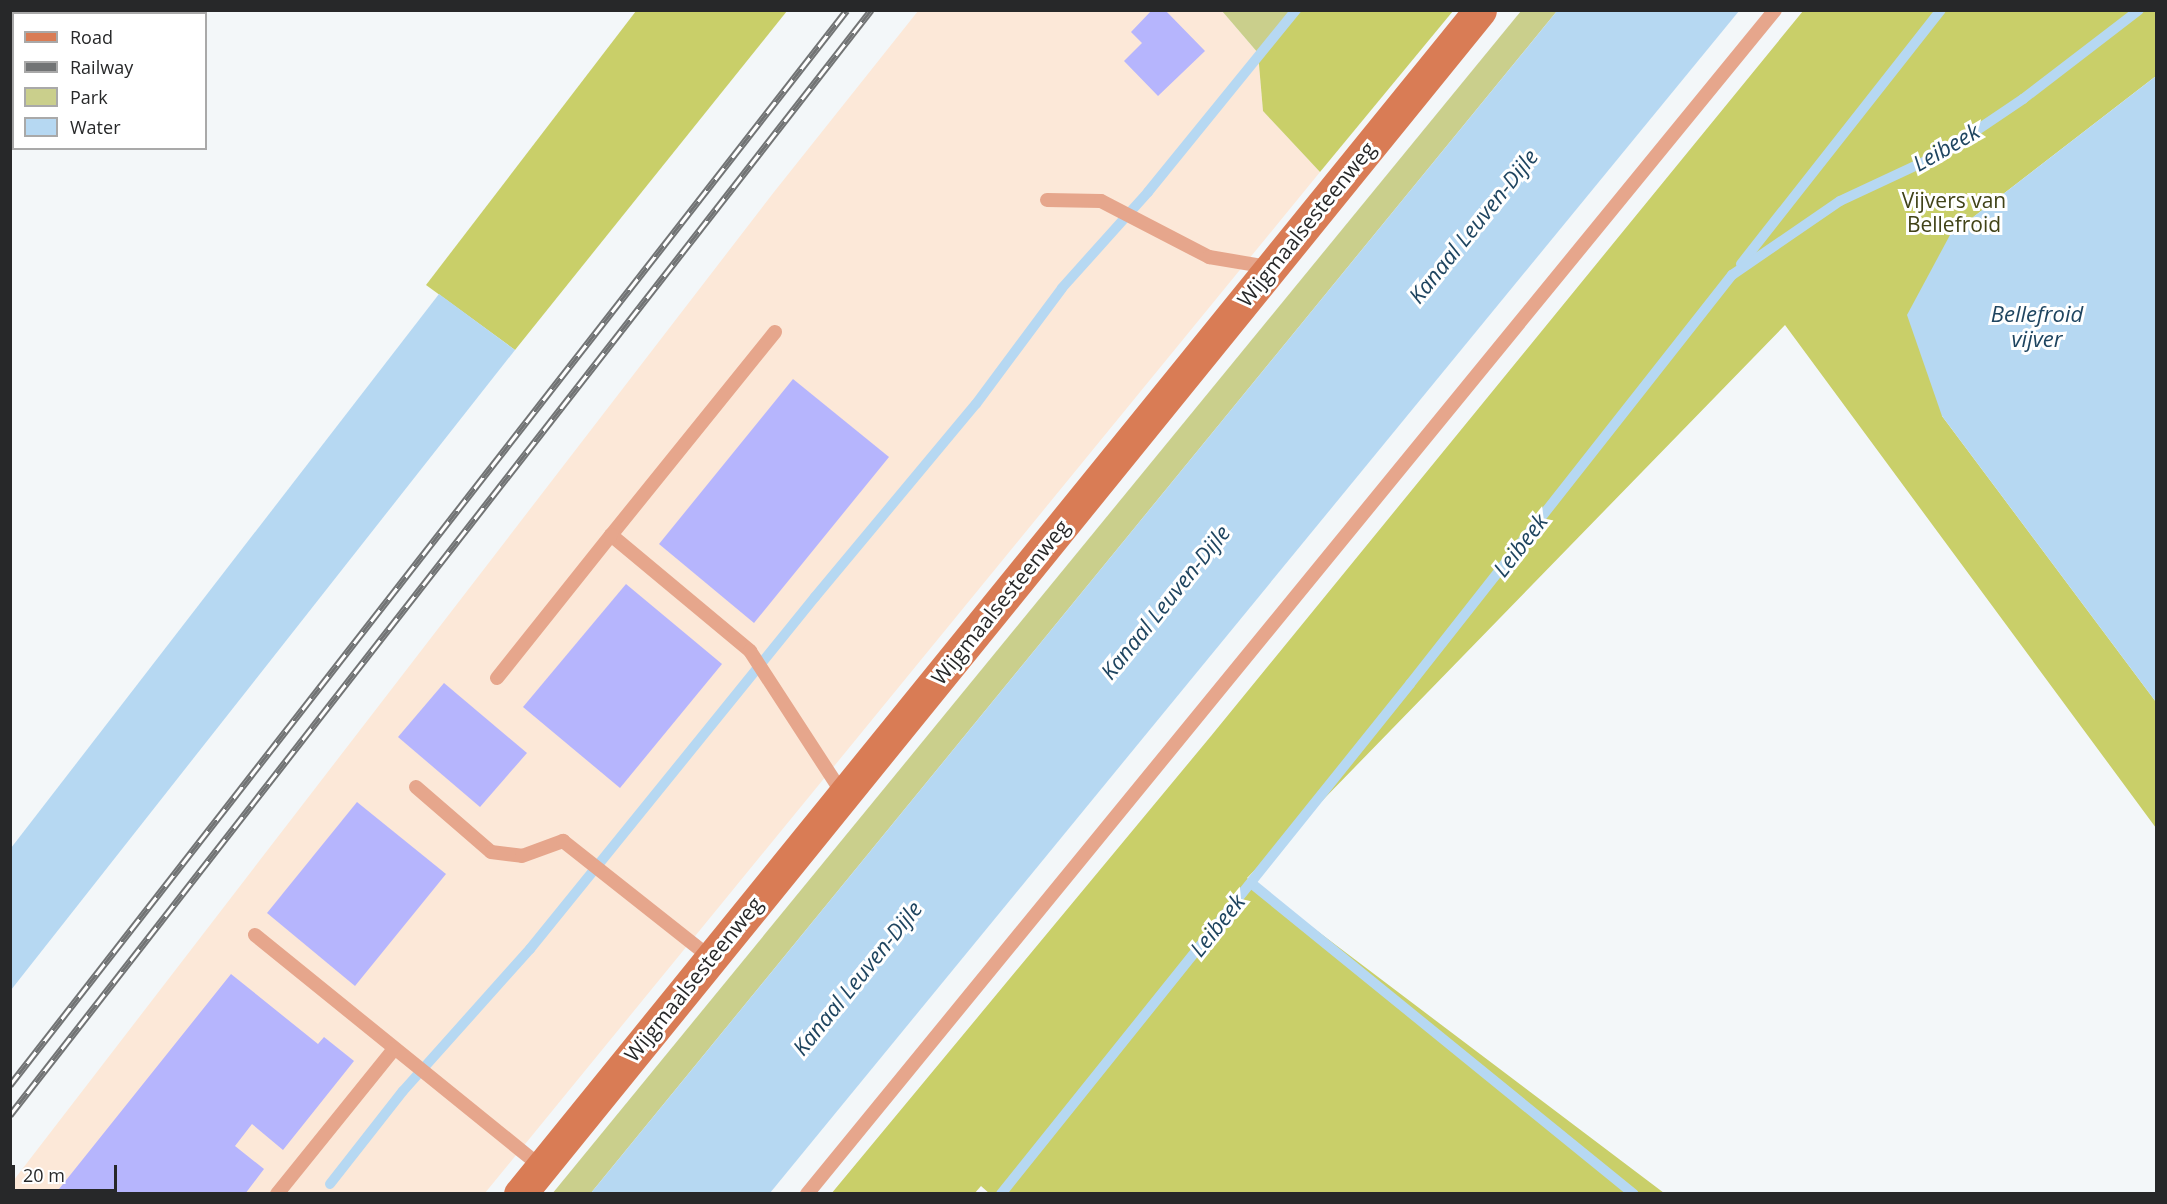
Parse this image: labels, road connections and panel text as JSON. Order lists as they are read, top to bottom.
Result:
{
  "streets": {
    "street": ["Wijgmaalsesteenweg"]
  },
  "water": ["Leibeek", "Kanaal Leuven-Dijle", "Bellefroid vijver"],
  "parks": ["Vijvers van Bellefroid"],
  "legend": [
    "Road",
    "Railway",
    "Park",
    "Water"
  ],
  "scale_bar": "20 m"
}
